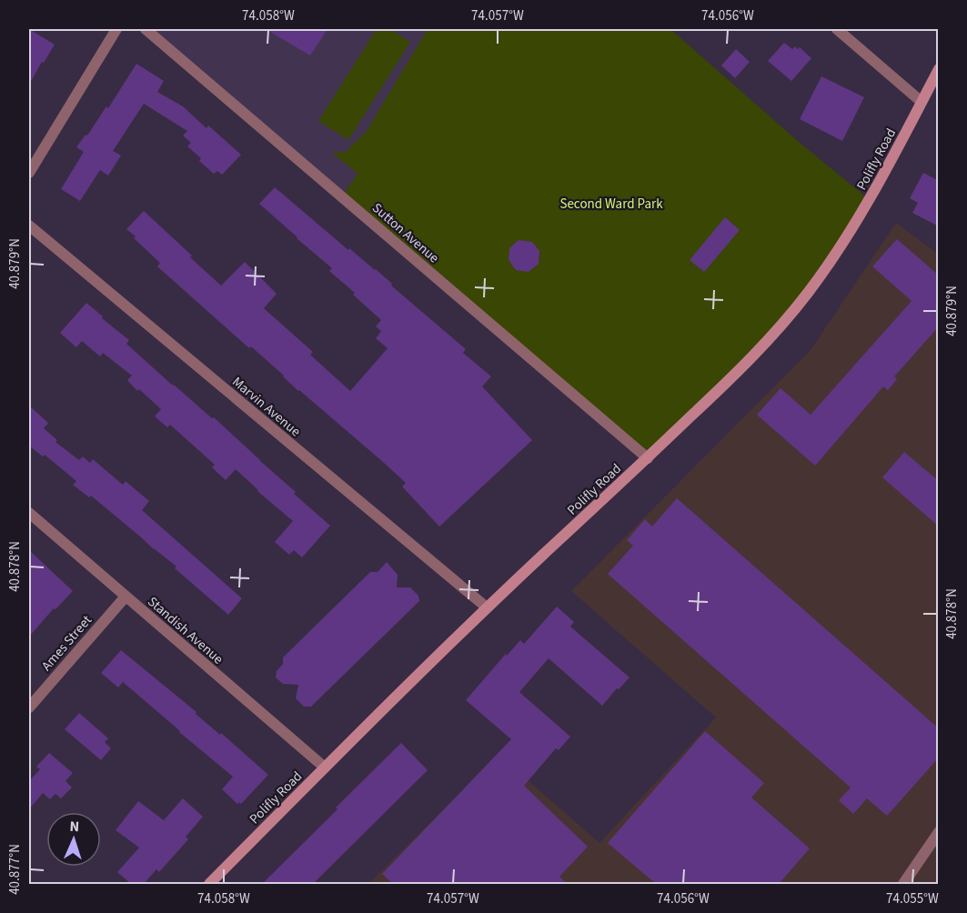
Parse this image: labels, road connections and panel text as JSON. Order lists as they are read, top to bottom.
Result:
{
  "streets": {
    "main road": ["Polifly Road"],
    "street": [
      "Sutton Avenue",
      "Marvin Avenue",
      "Standish Avenue",
      "Ames Street"
    ]
  },
  "crossings": [
    ["Polifly Road", "Sutton Avenue"],
    ["Polifly Road", "Marvin Avenue"],
    ["Polifly Road", "Standish Avenue"],
    ["Standish Avenue", "Ames Street"]
  ],
  "parks": ["Second Ward Park"],
  "north": "top",
  "coordinates": [
    "74.058°W",
    "74.057°W",
    "74.056°W",
    "40.879°N",
    "40.878°N",
    "40.877°N",
    "74.055°W"
  ]
}
